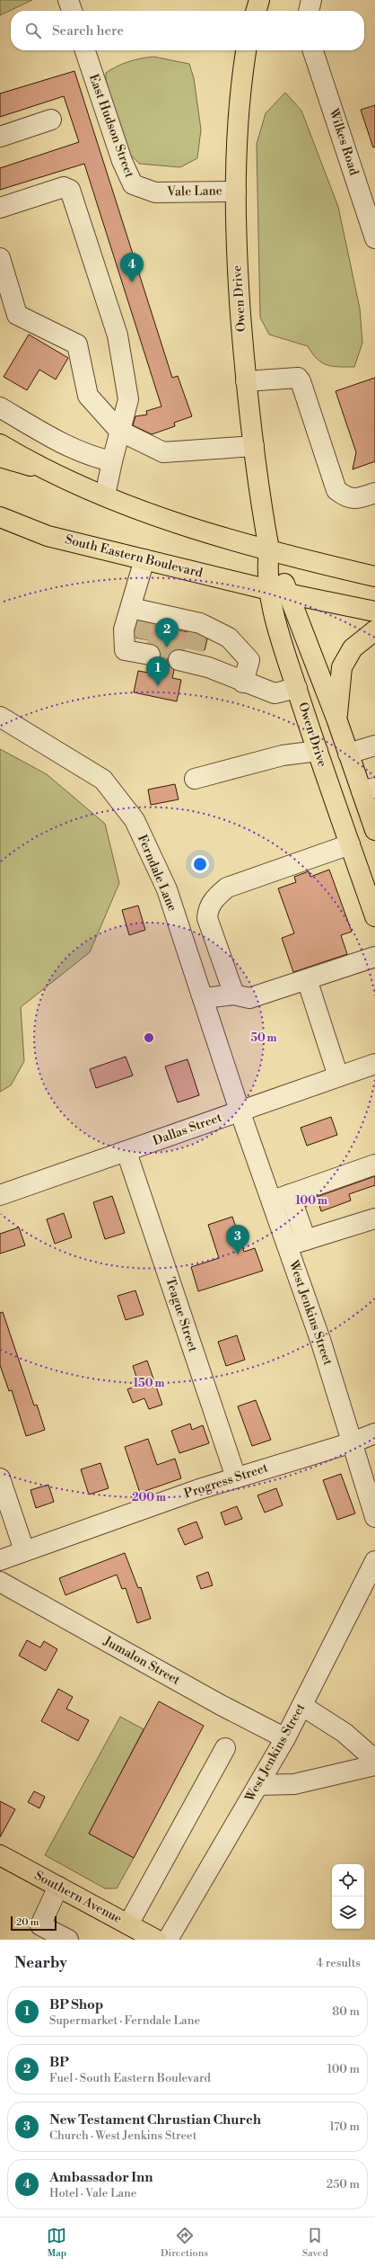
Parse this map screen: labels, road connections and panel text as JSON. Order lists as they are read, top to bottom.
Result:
{
  "streets": {
    "main road": ["Owen Drive", "South Eastern Boulevard", "Southern Avenue"],
    "street": [
      "East Hudson Street",
      "Wilkes Road",
      "Vale Lane",
      "Ferndale Lane",
      "Dallas Street",
      "West Jenkins Street",
      "Teague Street",
      "Progress Street",
      "Jumalon Street"
    ]
  },
  "crossings": [
    ["East Hudson Street", "Vale Lane"],
    ["Vale Lane", "Owen Drive"],
    ["Owen Drive", "South Eastern Boulevard"],
    ["Ferndale Lane", "Dallas Street"],
    ["Ferndale Lane", "West Jenkins Street"],
    ["Dallas Street", "West Jenkins Street"],
    ["Dallas Street", "Teague Street"],
    ["West Jenkins Street", "Progress Street"],
    ["West Jenkins Street", "Jumalon Street"],
    ["Teague Street", "Progress Street"]
  ],
  "scale_bar": "20 m",
  "page": {
    "search": "Search here",
    "pins": [
      "4",
      "2",
      "1",
      "3"
    ],
    "scale": "20 m",
    "heading": ["Nearby", "4 results"],
    "list": [
      {
        "mark": "1",
        "name": "BP Shop",
        "note": "Supermarket · Ferndale Lane",
        "value": "80 m"
      },
      {
        "mark": "2",
        "name": "BP",
        "note": "Fuel · South Eastern Boulevard",
        "value": "100 m"
      },
      {
        "mark": "3",
        "name": "New Testament Chrustian Church",
        "note": "Church · West Jenkins Street",
        "value": "170 m"
      },
      {
        "mark": "4",
        "name": "Ambassador Inn",
        "note": "Hotel · Vale Lane",
        "value": "250 m"
      }
    ],
    "nav": ["Map", "Directions", "Saved"]
  },
  "rings": [
    "50 m",
    "100 m",
    "150 m",
    "200 m"
  ]
}
